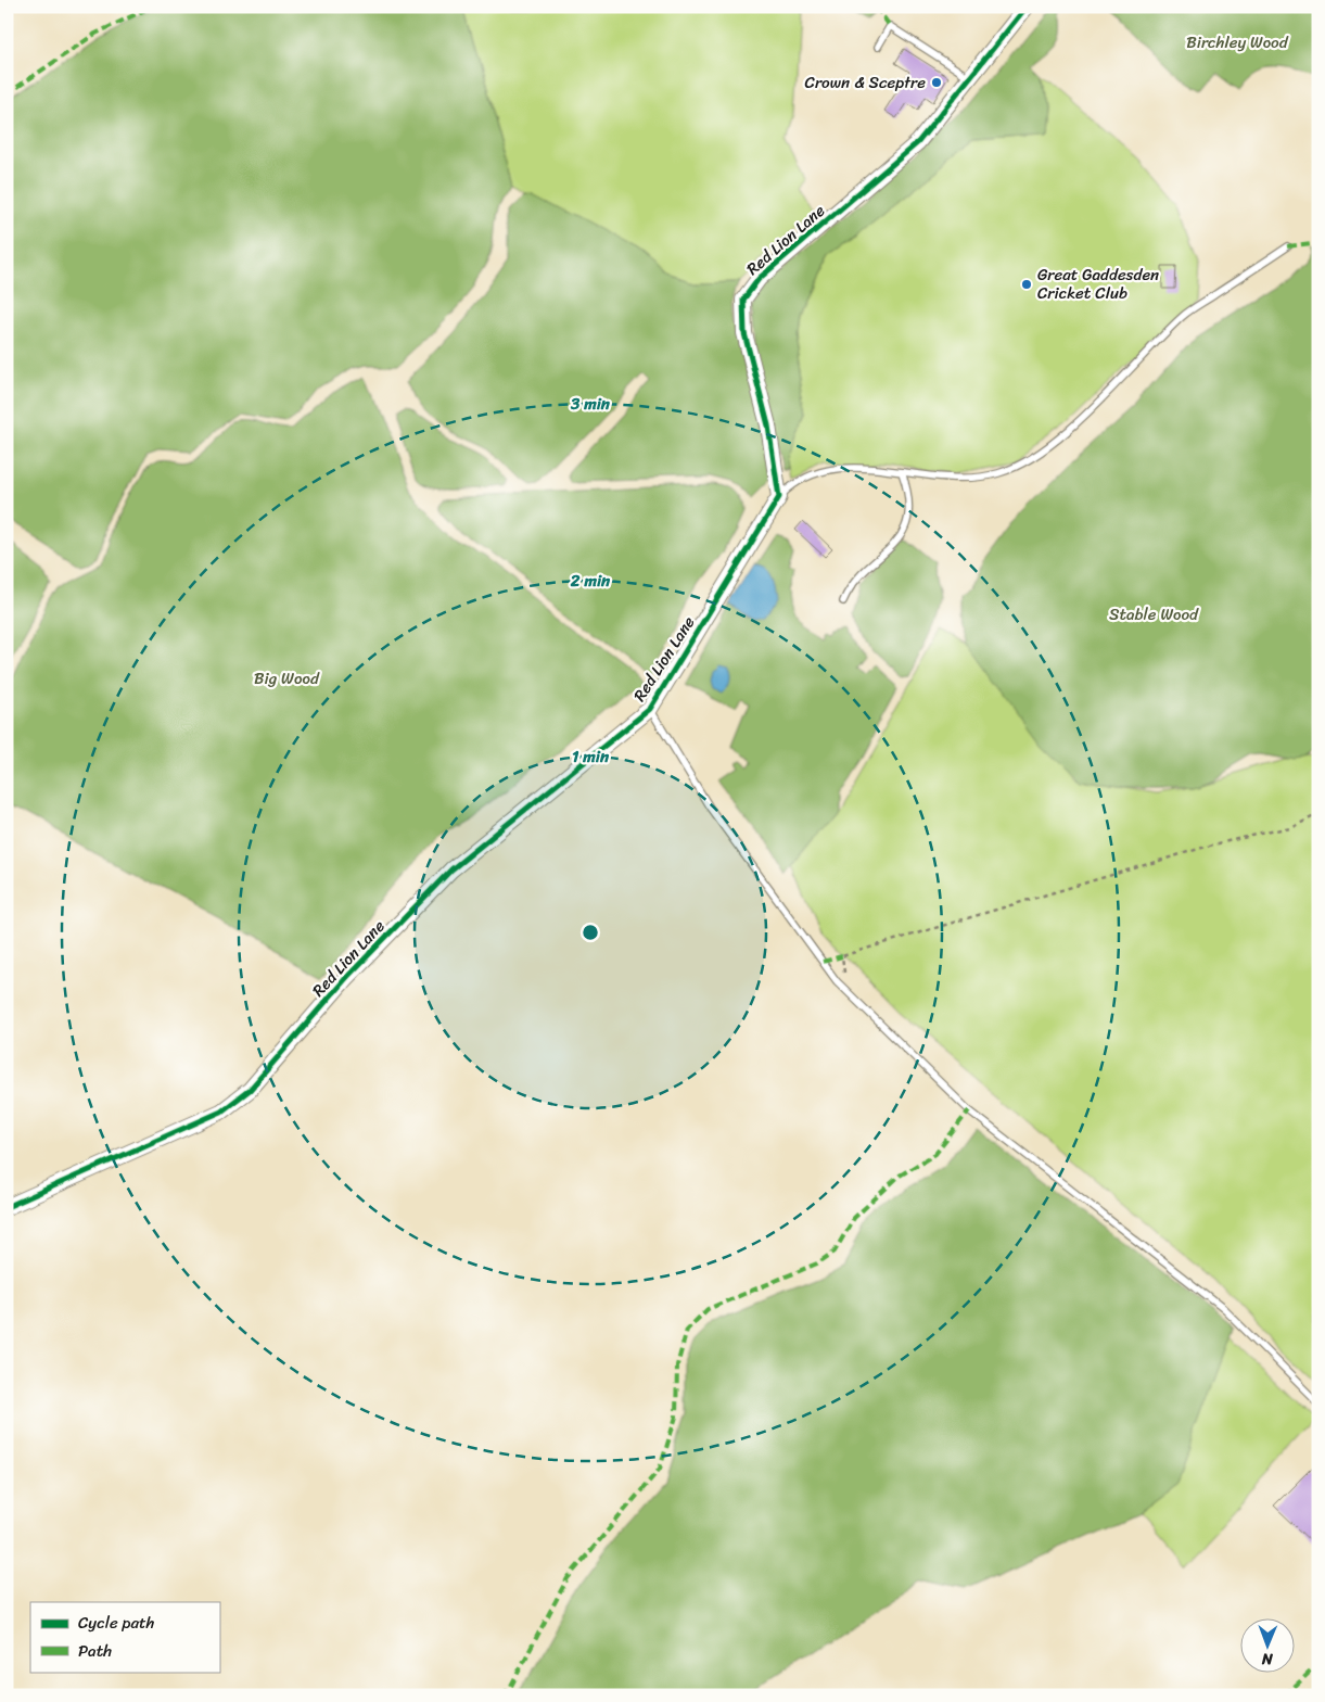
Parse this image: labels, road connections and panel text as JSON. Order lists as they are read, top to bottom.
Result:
{
  "streets": {
    "street": ["Red Lion Lane"]
  },
  "parks": ["Birchley Wood", "Stable Wood", "Big Wood"],
  "places": ["Crown & Sceptre", "Great Gaddesden Cricket Club"],
  "legend": ["Cycle path", "Path"],
  "north": "bottom",
  "rings": ["3 min", "2 min", "1 min"]
}
